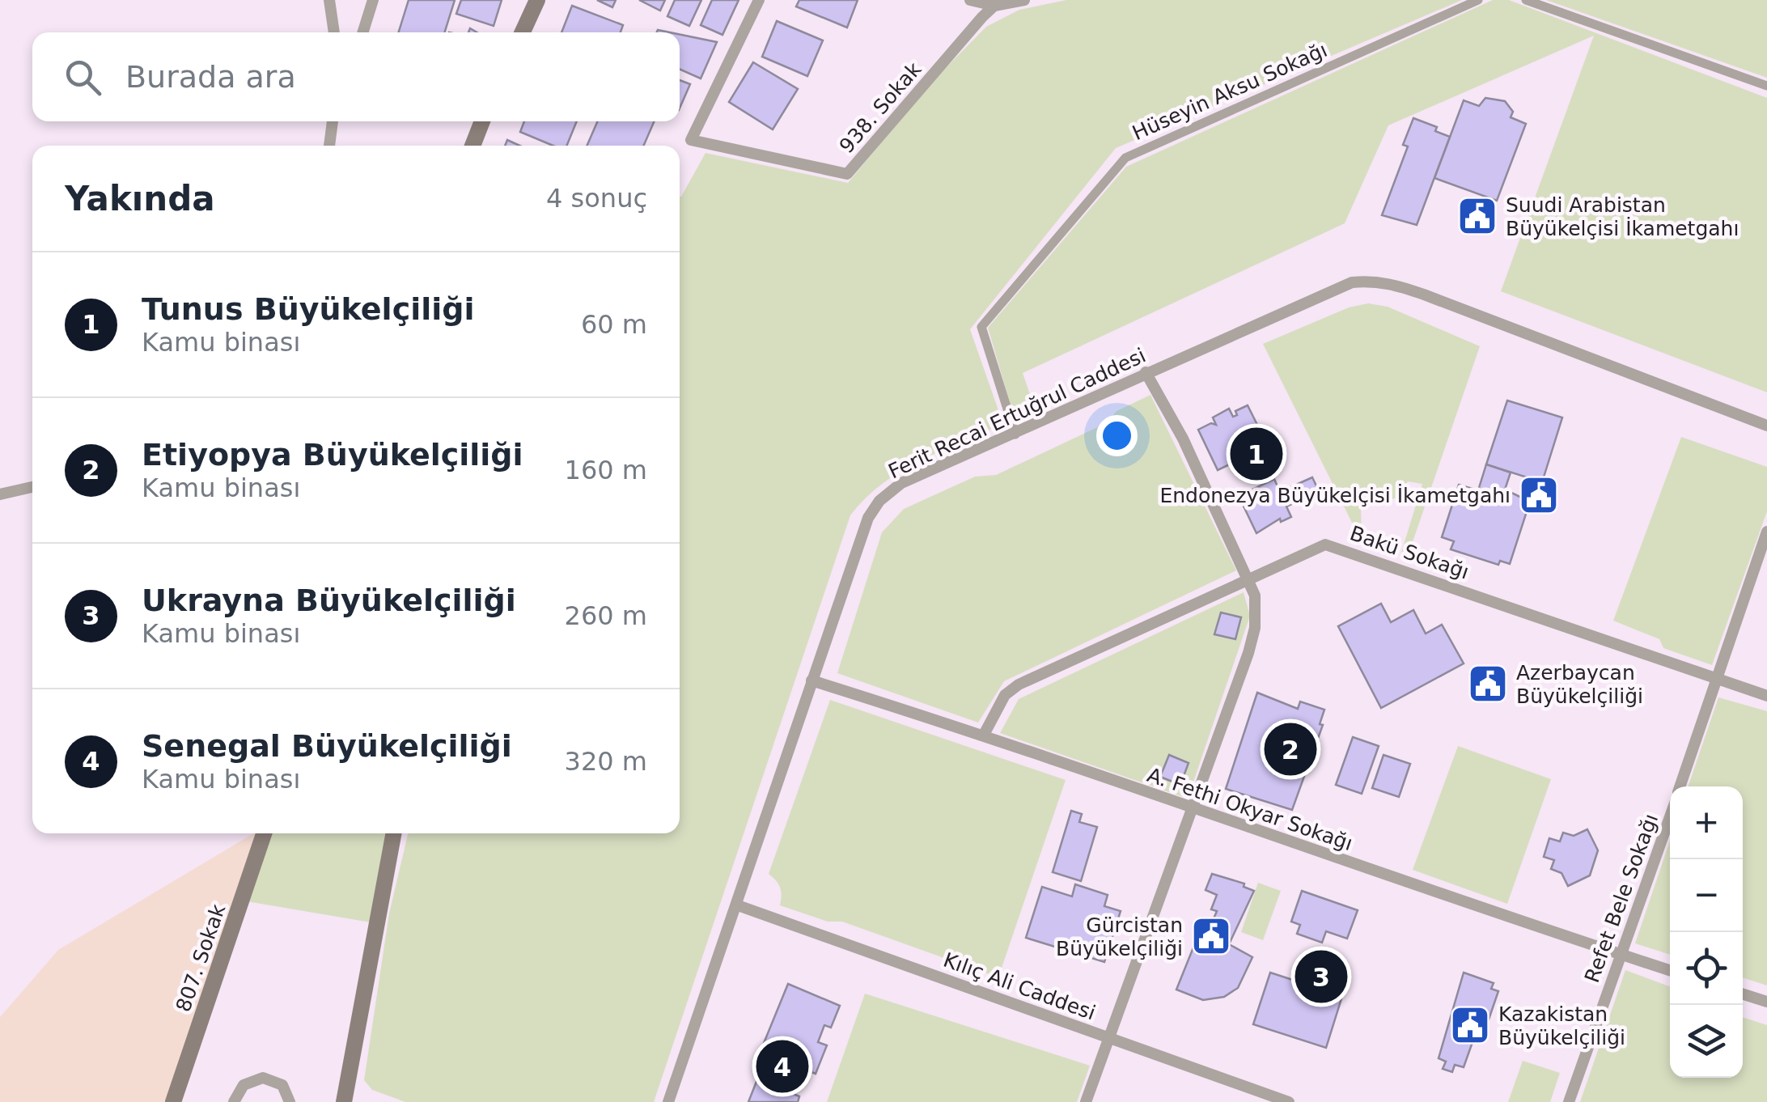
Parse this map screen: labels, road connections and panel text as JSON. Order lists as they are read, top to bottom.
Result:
{
  "streets": {
    "main road": ["807. Sokak"],
    "street": [
      "Hüseyin Aksu Sokağı",
      "938. Sokak",
      "Ferit Recai Ertuğrul Caddesi",
      "Bakü Sokağı",
      "A. Fethi Okyar Sokağı",
      "Refet Bele Sokağı",
      "Kılıç Ali Caddesi"
    ]
  },
  "crossings": [
    ["Hüseyin Aksu Sokağı", "Ferit Recai Ertuğrul Caddesi"],
    ["Ferit Recai Ertuğrul Caddesi", "A. Fethi Okyar Sokağı"],
    ["Ferit Recai Ertuğrul Caddesi", "Kılıç Ali Caddesi"],
    ["Bakü Sokağı", "A. Fethi Okyar Sokağı"],
    ["Bakü Sokağı", "Refet Bele Sokağı"],
    ["A. Fethi Okyar Sokağı", "Refet Bele Sokağı"]
  ],
  "places": {
    "public building": [
      "Suudi Arabistan Büyükelçisi İkametgahı",
      "Endonezya Büyükelçisi İkametgahı",
      "Azerbaycan Büyükelçiliği",
      "Gürcistan Büyükelçiliği",
      "Kazakistan Büyükelçiliği"
    ]
  },
  "page": {
    "search": "Burada ara",
    "heading": ["Yakında", "4 sonuç"],
    "list": [
      {
        "mark": "1",
        "name": "Tunus Büyükelçiliği",
        "note": "Kamu binası",
        "value": "60 m"
      },
      {
        "mark": "2",
        "name": "Etiyopya Büyükelçiliği",
        "note": "Kamu binası",
        "value": "160 m"
      },
      {
        "mark": "3",
        "name": "Ukrayna Büyükelçiliği",
        "note": "Kamu binası",
        "value": "260 m"
      },
      {
        "mark": "4",
        "name": "Senegal Büyükelçiliği",
        "note": "Kamu binası",
        "value": "320 m"
      }
    ],
    "pins": [
      "1",
      "2",
      "3",
      "4"
    ],
    "map_buttons": ["+", "−"]
  }
}
